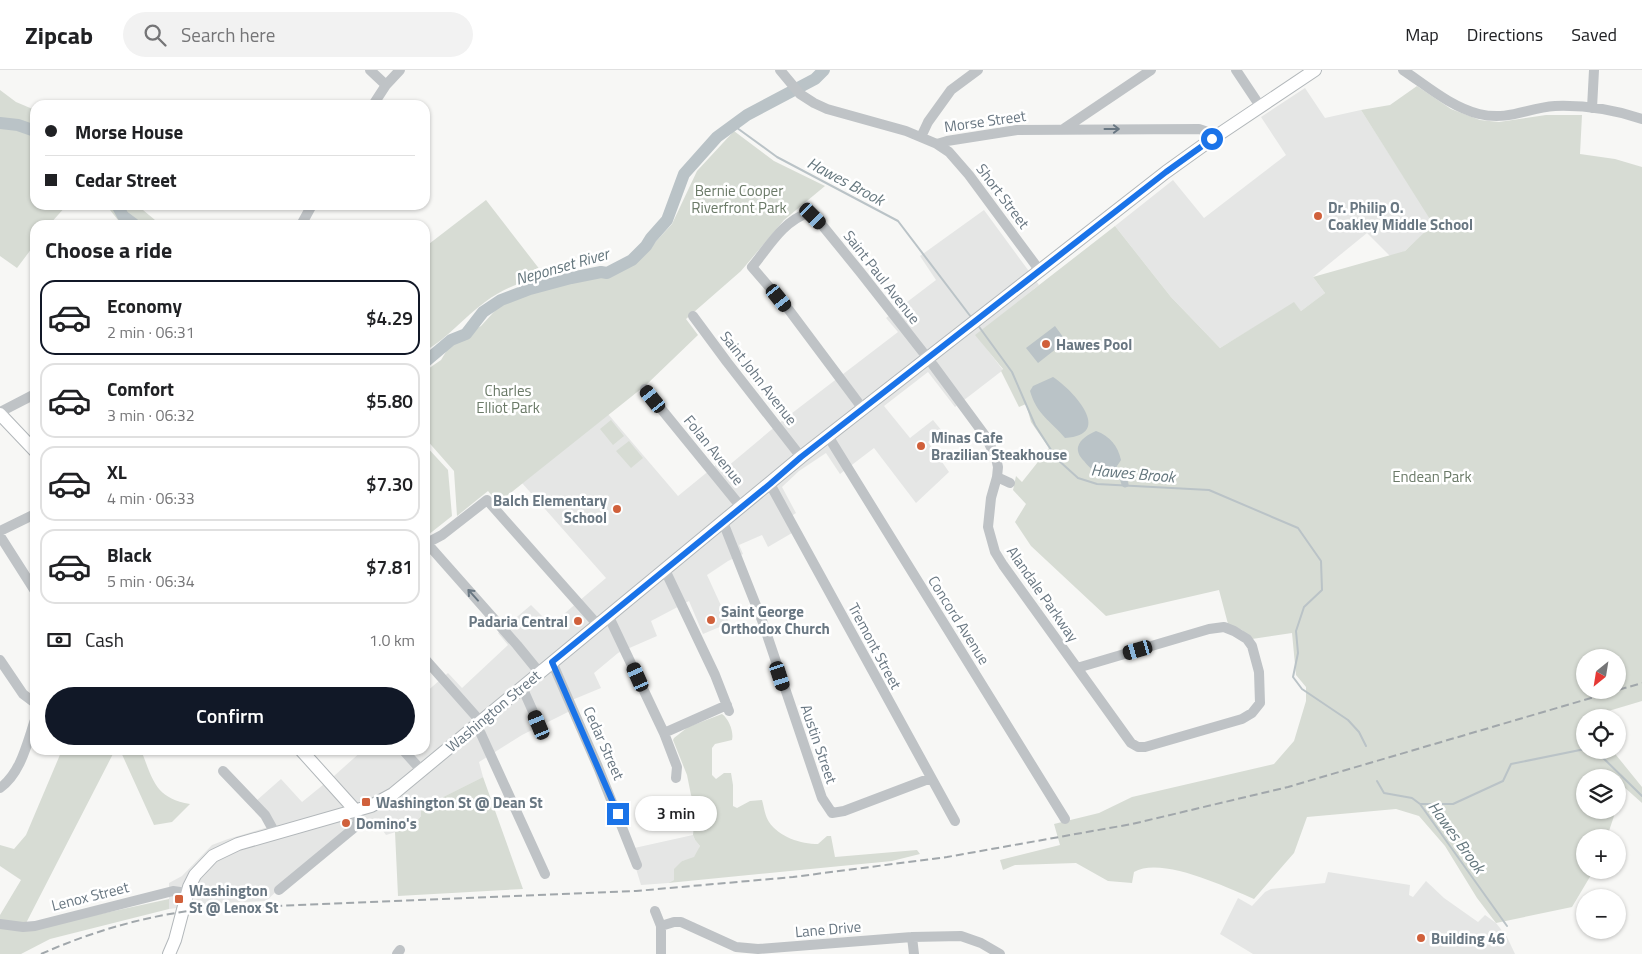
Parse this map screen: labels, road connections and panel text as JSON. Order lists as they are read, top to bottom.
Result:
{
  "streets": {
    "main road": ["Washington Street"],
    "street": [
      "Morse Street",
      "Short Street",
      "Saint Paul Avenue",
      "Saint John Avenue",
      "Folan Avenue",
      "Alandale Parkway",
      "Concord Avenue",
      "Tremont Street",
      "Cedar Street",
      "Austin Street",
      "Lenox Street",
      "Lane Drive"
    ]
  },
  "crossings": [
    ["Morse Street", "Short Street"],
    ["Morse Street", "Washington Street"],
    ["Short Street", "Washington Street"],
    ["Saint Paul Avenue", "Alandale Parkway"],
    ["Saint Paul Avenue", "Washington Street"],
    ["Saint John Avenue", "Washington Street"],
    ["Folan Avenue", "Washington Street"],
    ["Alandale Parkway", "Washington Street"],
    ["Concord Avenue", "Washington Street"],
    ["Tremont Street", "Washington Street"],
    ["Tremont Street", "Austin Street"],
    ["Washington Street", "Cedar Street"],
    ["Washington Street", "Austin Street"],
    ["Washington Street", "Lenox Street"]
  ],
  "water": ["Hawes Brook", "Neponset River"],
  "parks": ["Bernie Cooper Riverfront Park", "Charles Elliot Park", "Endean Park"],
  "places": {
    "other": [
      "Dr. Philip O. Coakley Middle School",
      "Hawes Pool",
      "Minas Cafe Brazilian Steakhouse",
      "Balch Elementary School",
      "Saint George Orthodox Church",
      "Padaria Central",
      "Domino's",
      "Building 46"
    ],
    "transit": ["Washington St @ Dean St", "Washington St @ Lenox St"]
  },
  "north": "bottom left",
  "page": {
    "header": "Zipcab",
    "search": "Search here",
    "nav": ["Map", "Directions", "Saved"],
    "banner": ["Morse House", "Cedar Street"],
    "heading": "Choose a ride",
    "list": [
      {
        "name": "Economy",
        "note": "2 min · 06:31",
        "value": "$4.29"
      },
      {
        "name": "Comfort",
        "note": "3 min · 06:32",
        "value": "$5.80"
      },
      {
        "name": "XL",
        "note": "4 min · 06:33",
        "value": "$7.30"
      },
      {
        "name": "Black",
        "note": "5 min · 06:34",
        "value": "$7.81"
      }
    ],
    "pay": ["Cash", "1.0 km"],
    "map_buttons": ["+", "−"],
    "buttons": "Confirm",
    "bubble": "3 min"
  }
}
